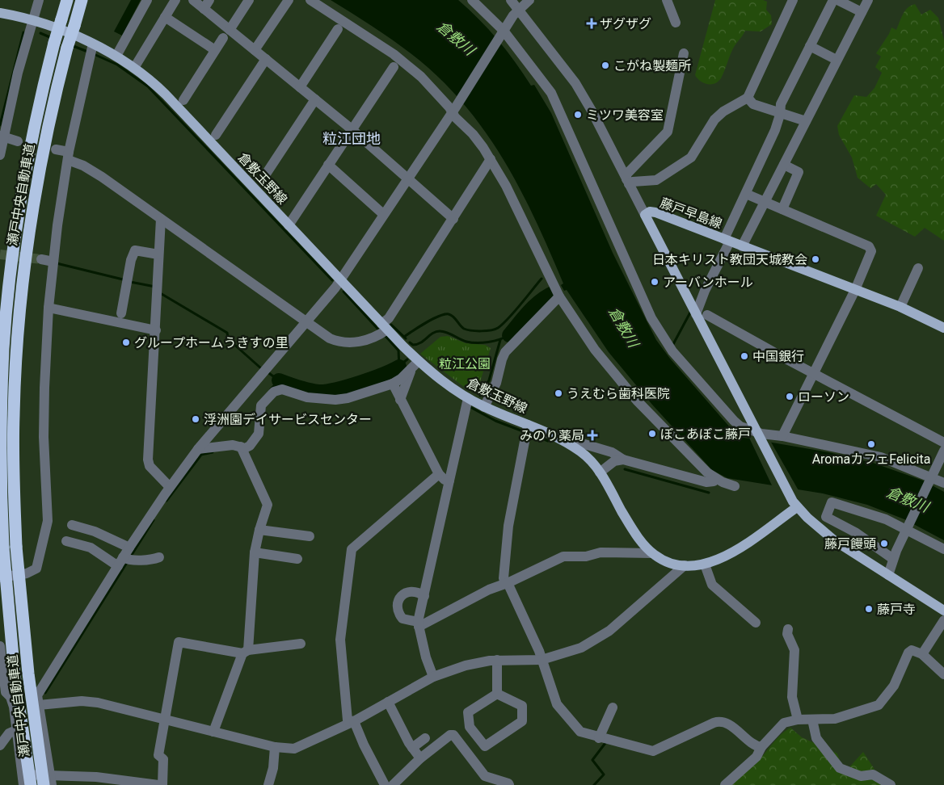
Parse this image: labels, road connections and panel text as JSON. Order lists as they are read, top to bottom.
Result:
{
  "streets": {
    "highway": ["瀬戸中央自動車道"],
    "main road": ["倉敷玉野線", "藤戸早島線"]
  },
  "crossings": [
    ["倉敷玉野線", "藤戸早島線"]
  ],
  "districts": ["粒江団地"],
  "water": ["倉敷川"],
  "parks": ["粒江公園"],
  "places": {
    "health": ["ザグザグ", "みのり薬局"],
    "other": [
      "こがね製麺所",
      "ミツワ美容室",
      "日本キリスト教団天城教会",
      "アーバンホール",
      "グループホームうきすの里",
      "中国銀行",
      "うえむら歯科医院",
      "ローソン",
      "浮洲園デイサービスセンター",
      "ぽこあぽこ藤戸",
      "AromaカフェFelicita",
      "藤戸饅頭",
      "藤戸寺"
    ]
  }
}
